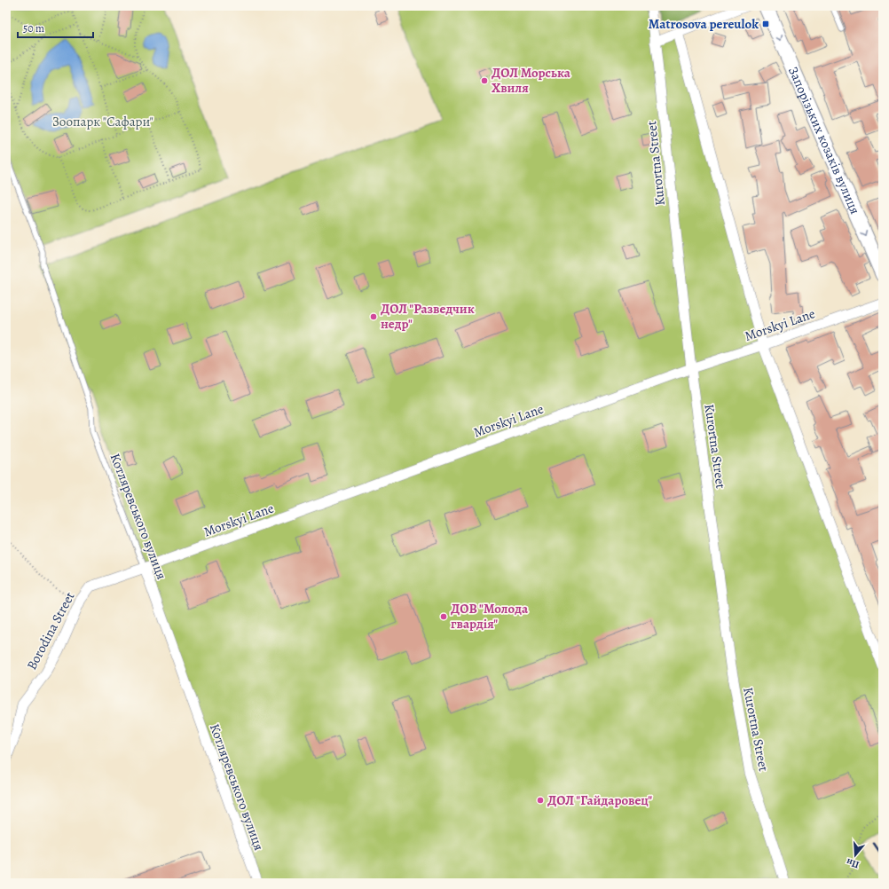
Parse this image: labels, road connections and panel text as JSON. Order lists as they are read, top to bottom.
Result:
{
  "streets": {
    "main road": ["Запорізьких козаків вулиця"],
    "street": [
      "Kurortna Street",
      "Morskyi Lane",
      "Котляревського вулиця",
      "Borodina Street"
    ]
  },
  "crossings": [
    ["Kurortna Street", "Morskyi Lane"],
    ["Morskyi Lane", "Котляревського вулиця"],
    ["Morskyi Lane", "Borodina Street"],
    ["Котляревського вулиця", "Borodina Street"]
  ],
  "one_way": ["Запорізьких козаків вулиця"],
  "parks": ["Зоопарк \"Сафари\""],
  "places": {
    "transit": ["Matrosova pereulok"],
    "other": [
      "ДОЛ Морська Хвиля",
      "ДОЛ \"Разведчик недр\"",
      "ДОВ \"Молода гвардія\"",
      "ДОЛ \"Гайдаровец\""
    ]
  },
  "scale_bar": "50 m",
  "north": "bottom"
}
